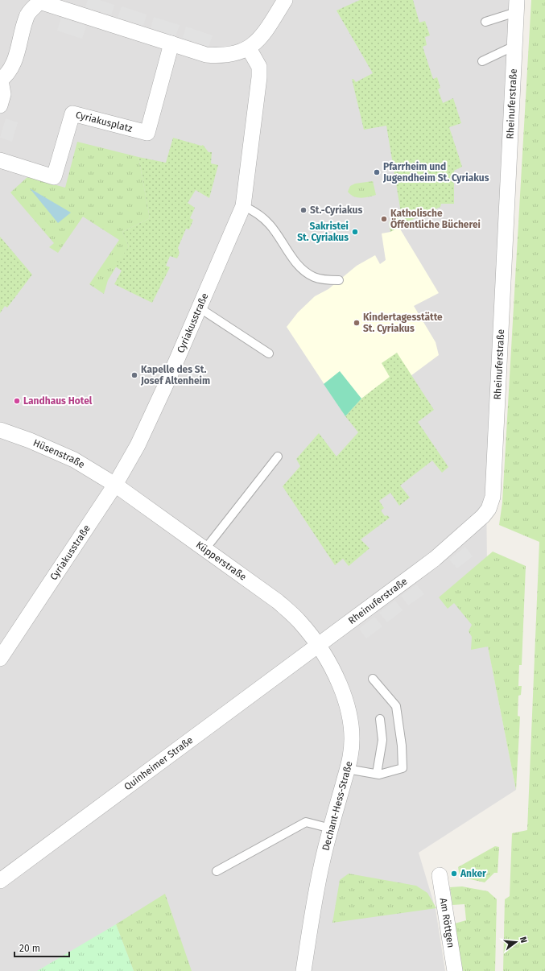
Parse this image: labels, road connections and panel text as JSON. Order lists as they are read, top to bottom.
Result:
{
  "streets": {
    "street": [
      "Rheinuferstraße",
      "Cyriakusplatz",
      "Cyriakusstraße",
      "Hüsenstraße",
      "Küpperstraße",
      "Quinheimer Straße",
      "Dechant-Hess-Straße",
      "Am Röttgen"
    ]
  },
  "crossings": [
    ["Rheinuferstraße", "Küpperstraße"],
    ["Rheinuferstraße", "Quinheimer Straße"],
    ["Rheinuferstraße", "Dechant-Hess-Straße"],
    ["Cyriakusstraße", "Hüsenstraße"],
    ["Cyriakusstraße", "Küpperstraße"],
    ["Hüsenstraße", "Küpperstraße"],
    ["Küpperstraße", "Quinheimer Straße"],
    ["Küpperstraße", "Dechant-Hess-Straße"],
    ["Quinheimer Straße", "Dechant-Hess-Straße"]
  ],
  "places": [
    "Pfarrheim und Jugendheim St. Cyriakus",
    "St.-Cyriakus",
    "Katholische Öffentliche Bücherei",
    "Sakristei St. Cyriakus",
    "Kindertagesstätte St. Cyriakus",
    "Kapelle des St. Josef Altenheim",
    "Landhaus Hotel",
    "Anker"
  ],
  "scale_bar": "20 m",
  "north": "right"
}
